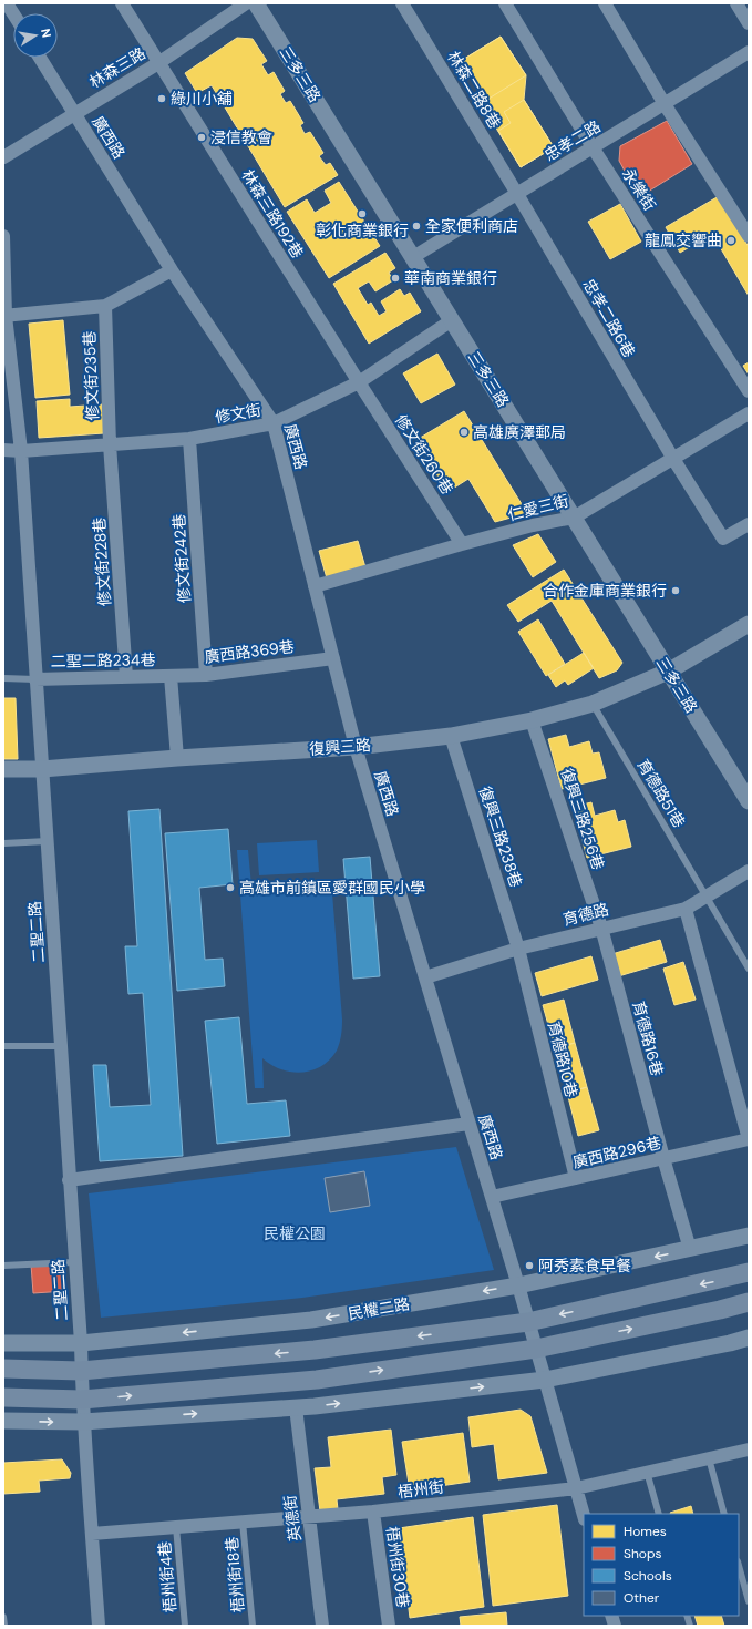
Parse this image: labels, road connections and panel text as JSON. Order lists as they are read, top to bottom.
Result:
{
  "streets": {
    "main road": ["民權二路"],
    "street": [
      "林森三路",
      "三多三路",
      "林森二路8巷",
      "廣西路",
      "忠孝二路",
      "永樂街",
      "林森三路192巷",
      "忠孝二路6巷",
      "修文街235巷",
      "修文街",
      "修文街260巷",
      "仁愛三街",
      "修文街242巷",
      "修文街228巷",
      "廣西路369巷",
      "二聖二路234巷",
      "復興三路",
      "復興三路256巷",
      "復興三路238巷",
      "育德路",
      "二聖二路",
      "育德路16巷",
      "育德路10巷",
      "廣西路296巷",
      "梧州街",
      "英德街",
      "梧州街30巷"
    ],
    "lane": ["育德路51巷", "梧州街18巷", "梧州街4巷"]
  },
  "crossings": [
    ["林森三路", "廣西路"],
    ["林森三路", "林森三路192巷"],
    ["三多三路", "忠孝二路"],
    ["三多三路", "修文街"],
    ["三多三路", "仁愛三街"],
    ["三多三路", "復興三路"],
    ["林森二路8巷", "忠孝二路"],
    ["林森二路8巷", "忠孝二路6巷"],
    ["廣西路", "修文街"],
    ["廣西路", "仁愛三街"],
    ["廣西路", "廣西路369巷"],
    ["廣西路", "復興三路"],
    ["廣西路", "育德路"],
    ["廣西路", "廣西路296巷"],
    ["廣西路", "民權二路"],
    ["廣西路", "梧州街"],
    ["忠孝二路", "永樂街"],
    ["忠孝二路", "忠孝二路6巷"],
    ["林森三路192巷", "修文街"],
    ["林森三路192巷", "修文街260巷"],
    ["忠孝二路6巷", "仁愛三街"],
    ["修文街235巷", "修文街"],
    ["修文街235巷", "修文街228巷"],
    ["修文街", "修文街260巷"],
    ["修文街", "修文街242巷"],
    ["修文街", "修文街228巷"],
    ["修文街", "二聖二路"],
    ["修文街260巷", "仁愛三街"],
    ["修文街242巷", "廣西路369巷"],
    ["修文街228巷", "二聖二路234巷"],
    ["廣西路369巷", "二聖二路234巷"],
    ["二聖二路234巷", "二聖二路"],
    ["復興三路", "育德路51巷"],
    ["復興三路", "復興三路256巷"],
    ["復興三路", "復興三路238巷"],
    ["復興三路", "二聖二路"],
    ["育德路51巷", "育德路"],
    ["復興三路256巷", "育德路"],
    ["復興三路256巷", "育德路16巷"],
    ["復興三路238巷", "育德路"],
    ["復興三路238巷", "育德路10巷"],
    ["育德路", "育德路16巷"],
    ["育德路", "育德路10巷"],
    ["二聖二路", "民權二路"],
    ["二聖二路", "梧州街"],
    ["育德路16巷", "廣西路296巷"],
    ["育德路16巷", "民權二路"],
    ["育德路10巷", "廣西路296巷"],
    ["梧州街", "英德街"],
    ["梧州街", "梧州街30巷"],
    ["梧州街", "梧州街18巷"],
    ["梧州街", "梧州街4巷"]
  ],
  "parks": ["民權公園"],
  "places": [
    "綠川小舖",
    "浸信教會",
    "彰化商業銀行",
    "全家便利商店",
    "龍鳳交響曲",
    "華南商業銀行",
    "高雄廣澤郵局",
    "合作金庫商業銀行",
    "高雄市前鎮區愛群國民小學",
    "阿秀素食早餐"
  ],
  "legend": [
    "Homes",
    "Shops",
    "Schools",
    "Other"
  ],
  "north": "right"
}
